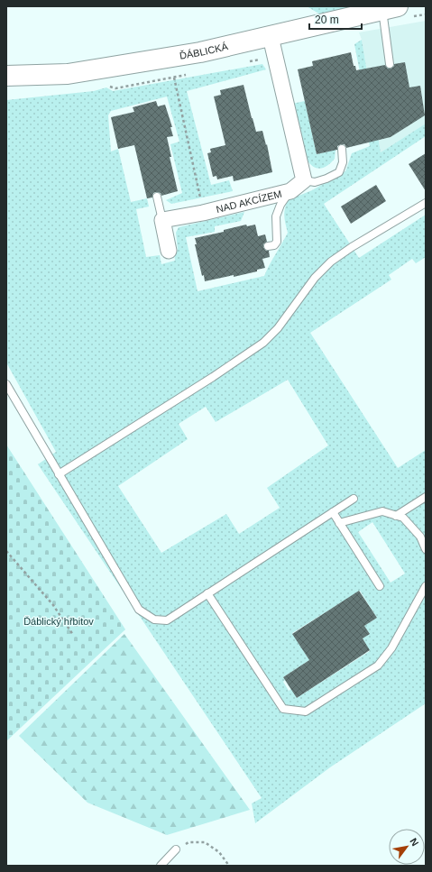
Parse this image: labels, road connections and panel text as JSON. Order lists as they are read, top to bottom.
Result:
{
  "streets": {
    "main road": ["ĎÁBLICKÁ"],
    "street": ["NAD AKCÍZEM"]
  },
  "parks": ["Ďáblický hřbitov"],
  "scale_bar": "20 m",
  "north": "top right"
}
